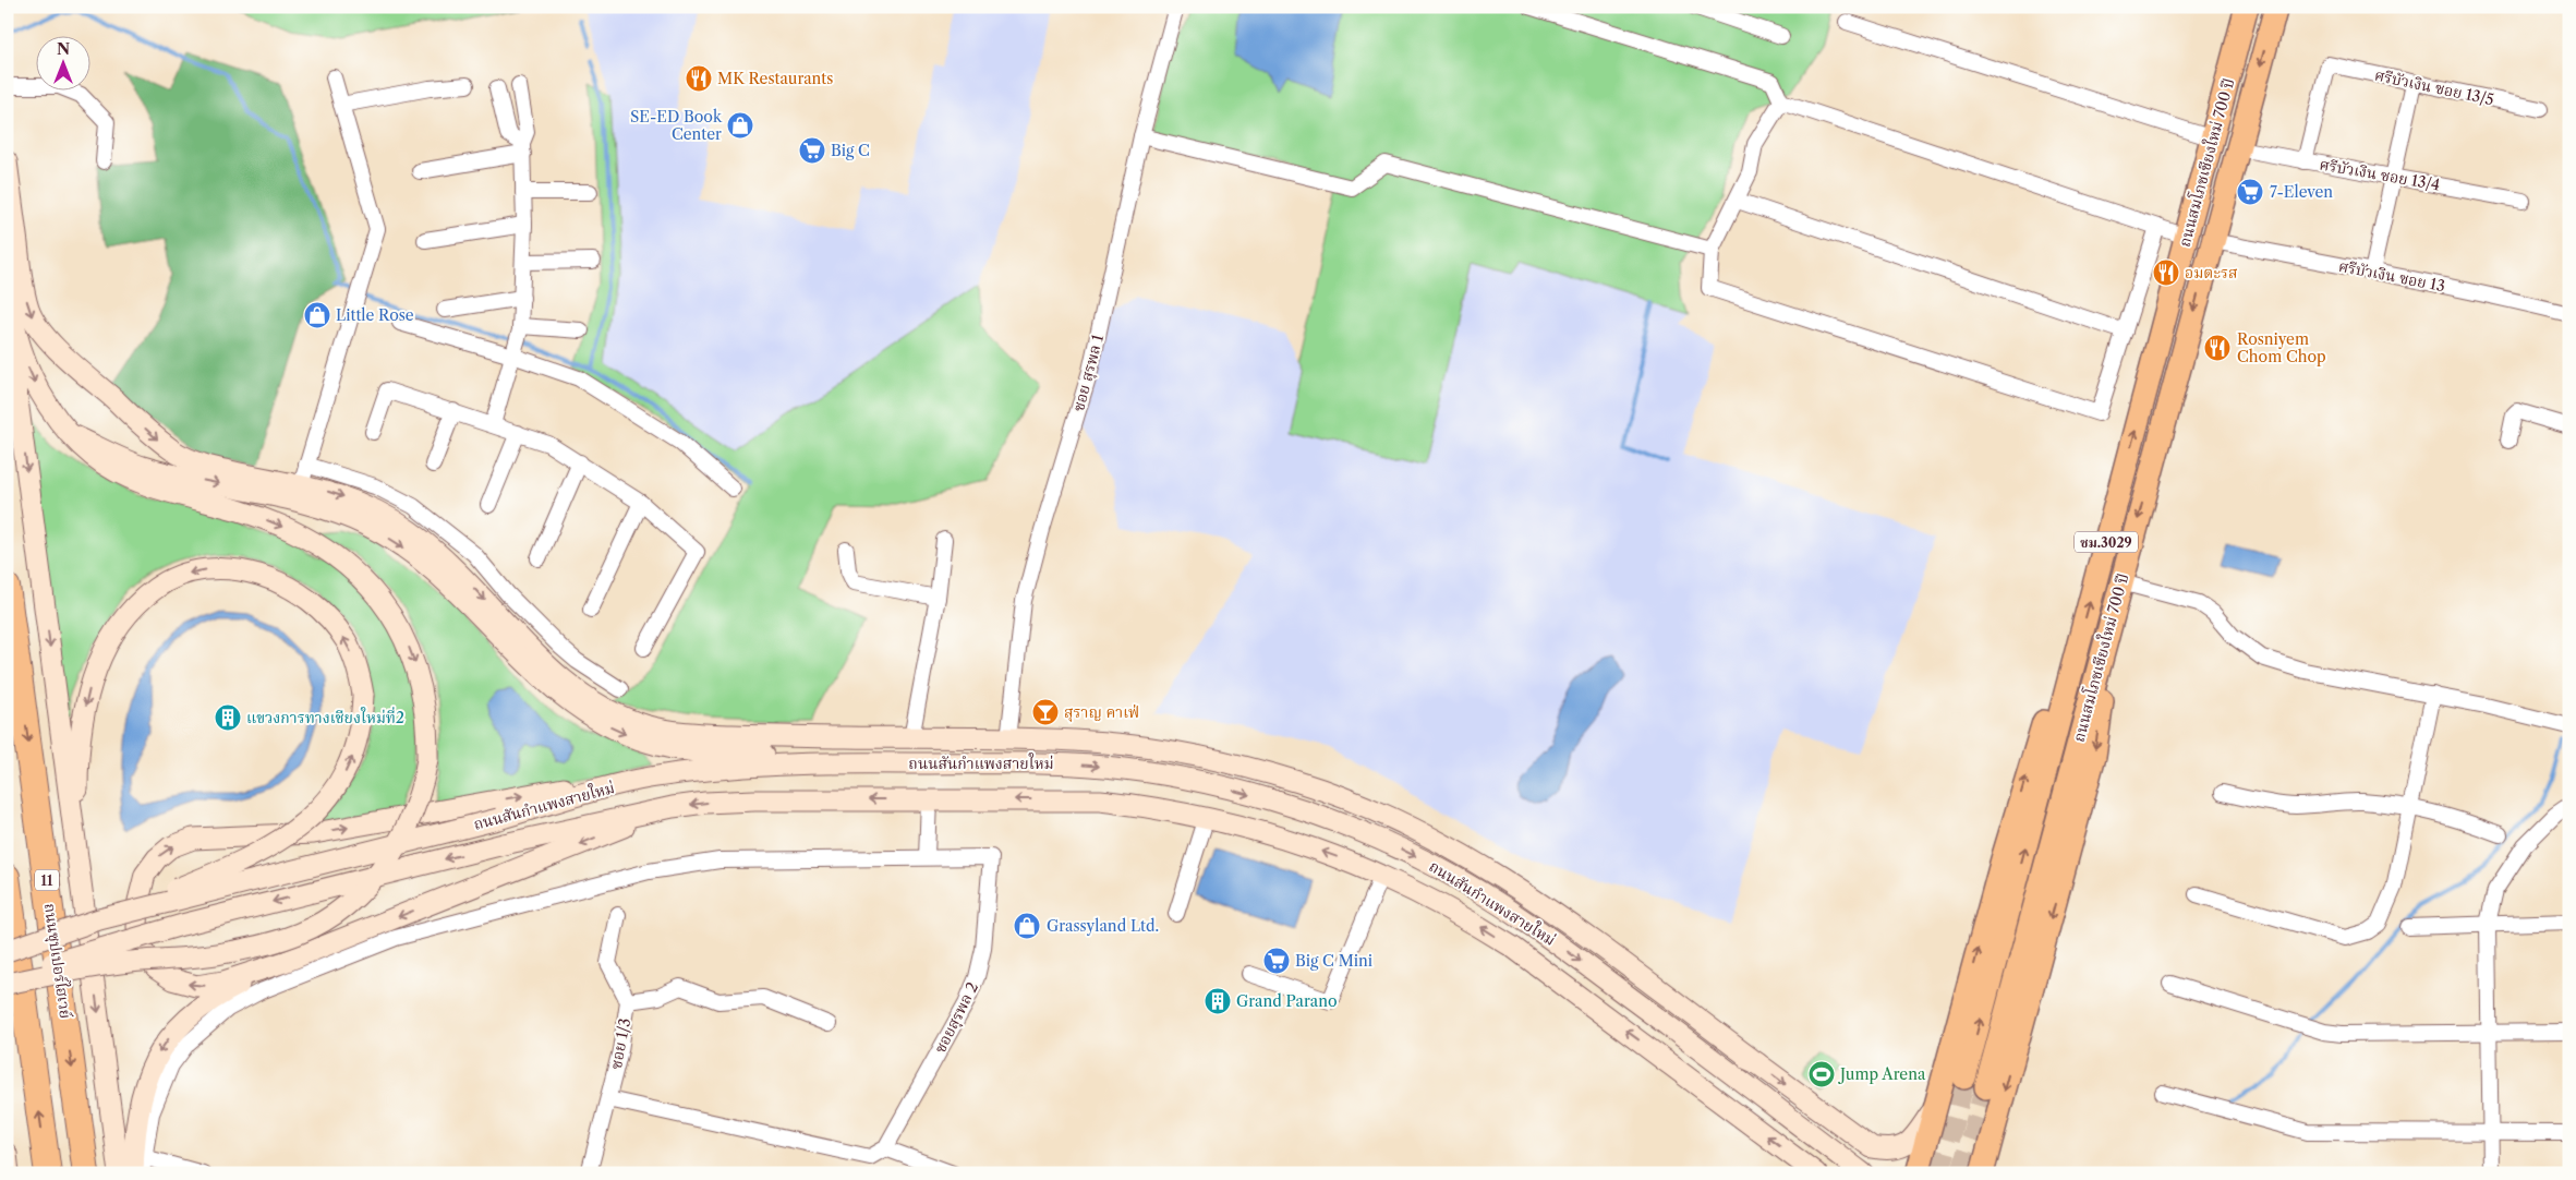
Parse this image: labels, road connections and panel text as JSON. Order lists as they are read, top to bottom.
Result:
{
  "streets": {
    "highway": ["11", "ถนนซุปเปอร์ไฮเวย์"],
    "main road": ["ถนนสมโภชเชียงใหม่ 700 ปี", "ชม.3029", "ถนนสันกำแพงสายใหม่"],
    "street": [
      "ศรีบัวเงิน ซอย 13/5",
      "ศรีบัวเงิน ซอย 13/4",
      "ศรีบัวเงิน ซอย 13",
      "ซอย สุรพล 1",
      "ซอยสุรพล 2",
      "ซอย 1/3"
    ]
  },
  "crossings": [
    ["ศรีบัวเงิน ซอย 13/5", "ศรีบัวเงิน ซอย 13/4"],
    ["ถนนสมโภชเชียงใหม่ 700 ปี", "ศรีบัวเงิน ซอย 13/4"],
    ["ถนนสมโภชเชียงใหม่ 700 ปี", "ศรีบัวเงิน ซอย 13"],
    ["ซอยสุรพล 2", "ซอย 1/3"]
  ],
  "places": {
    "restaurant": ["MK Restaurants", "อมตะรส", "Rosniyem Chom Chop"],
    "shop": ["SE-ED Book Center", "Little Rose", "Grassyland Ltd."],
    "supermarket": ["Big C", "7-Eleven", "Big C Mini"],
    "bar": ["สุราญ คาเฟ่"],
    "building": ["แขวงการทางเชียงใหม่ที่2", "Grand Parano"],
    "sports": ["Jump Arena"]
  },
  "north": "top"
}
